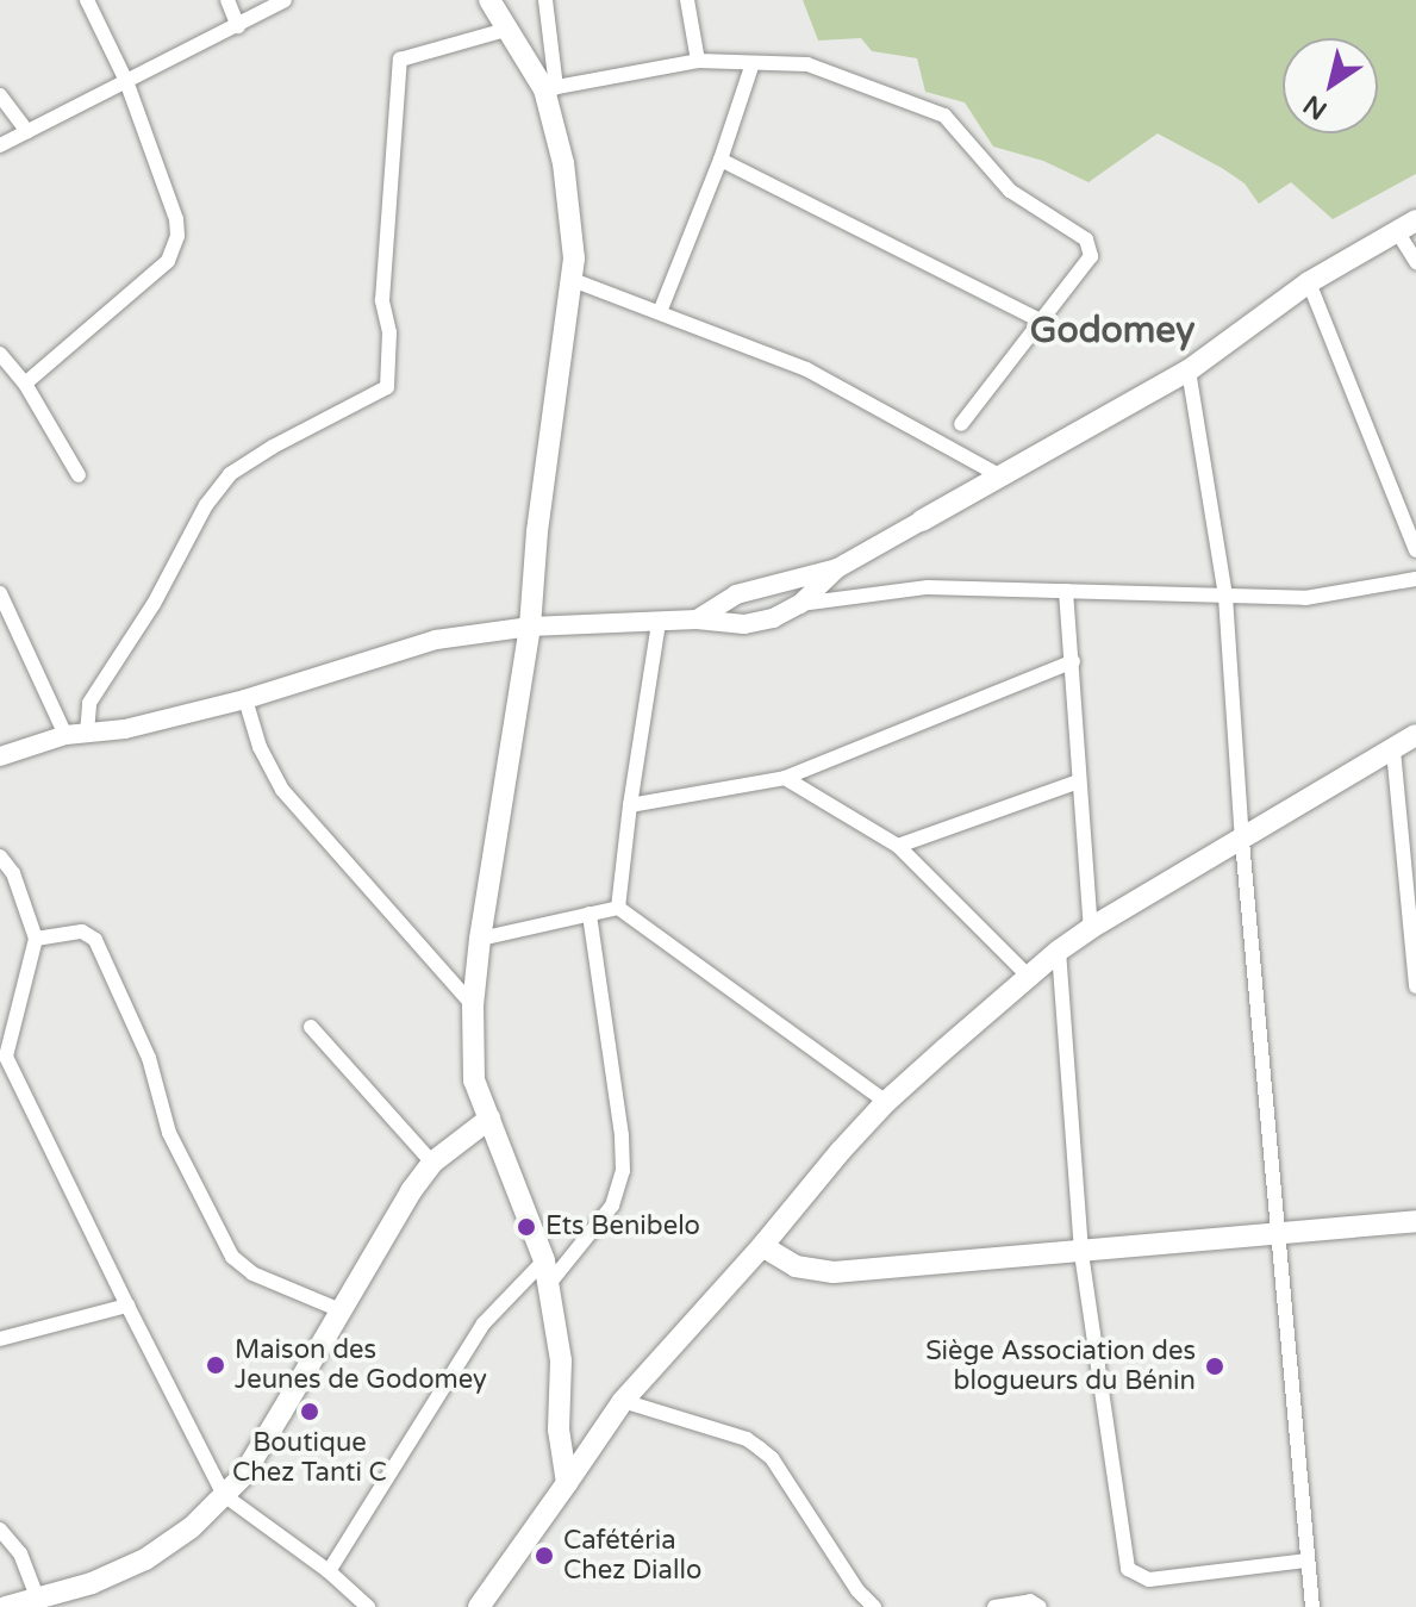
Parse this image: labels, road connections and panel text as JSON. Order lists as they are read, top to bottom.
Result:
{
  "districts": ["Godomey"],
  "places": [
    "Ets Benibelo",
    "Maison des Jeunes de Godomey",
    "Siège Association des blogueurs du Bénin",
    "Boutique Chez Tanti C",
    "Cafétéria Chez Diallo"
  ],
  "north": "bottom left"
}
